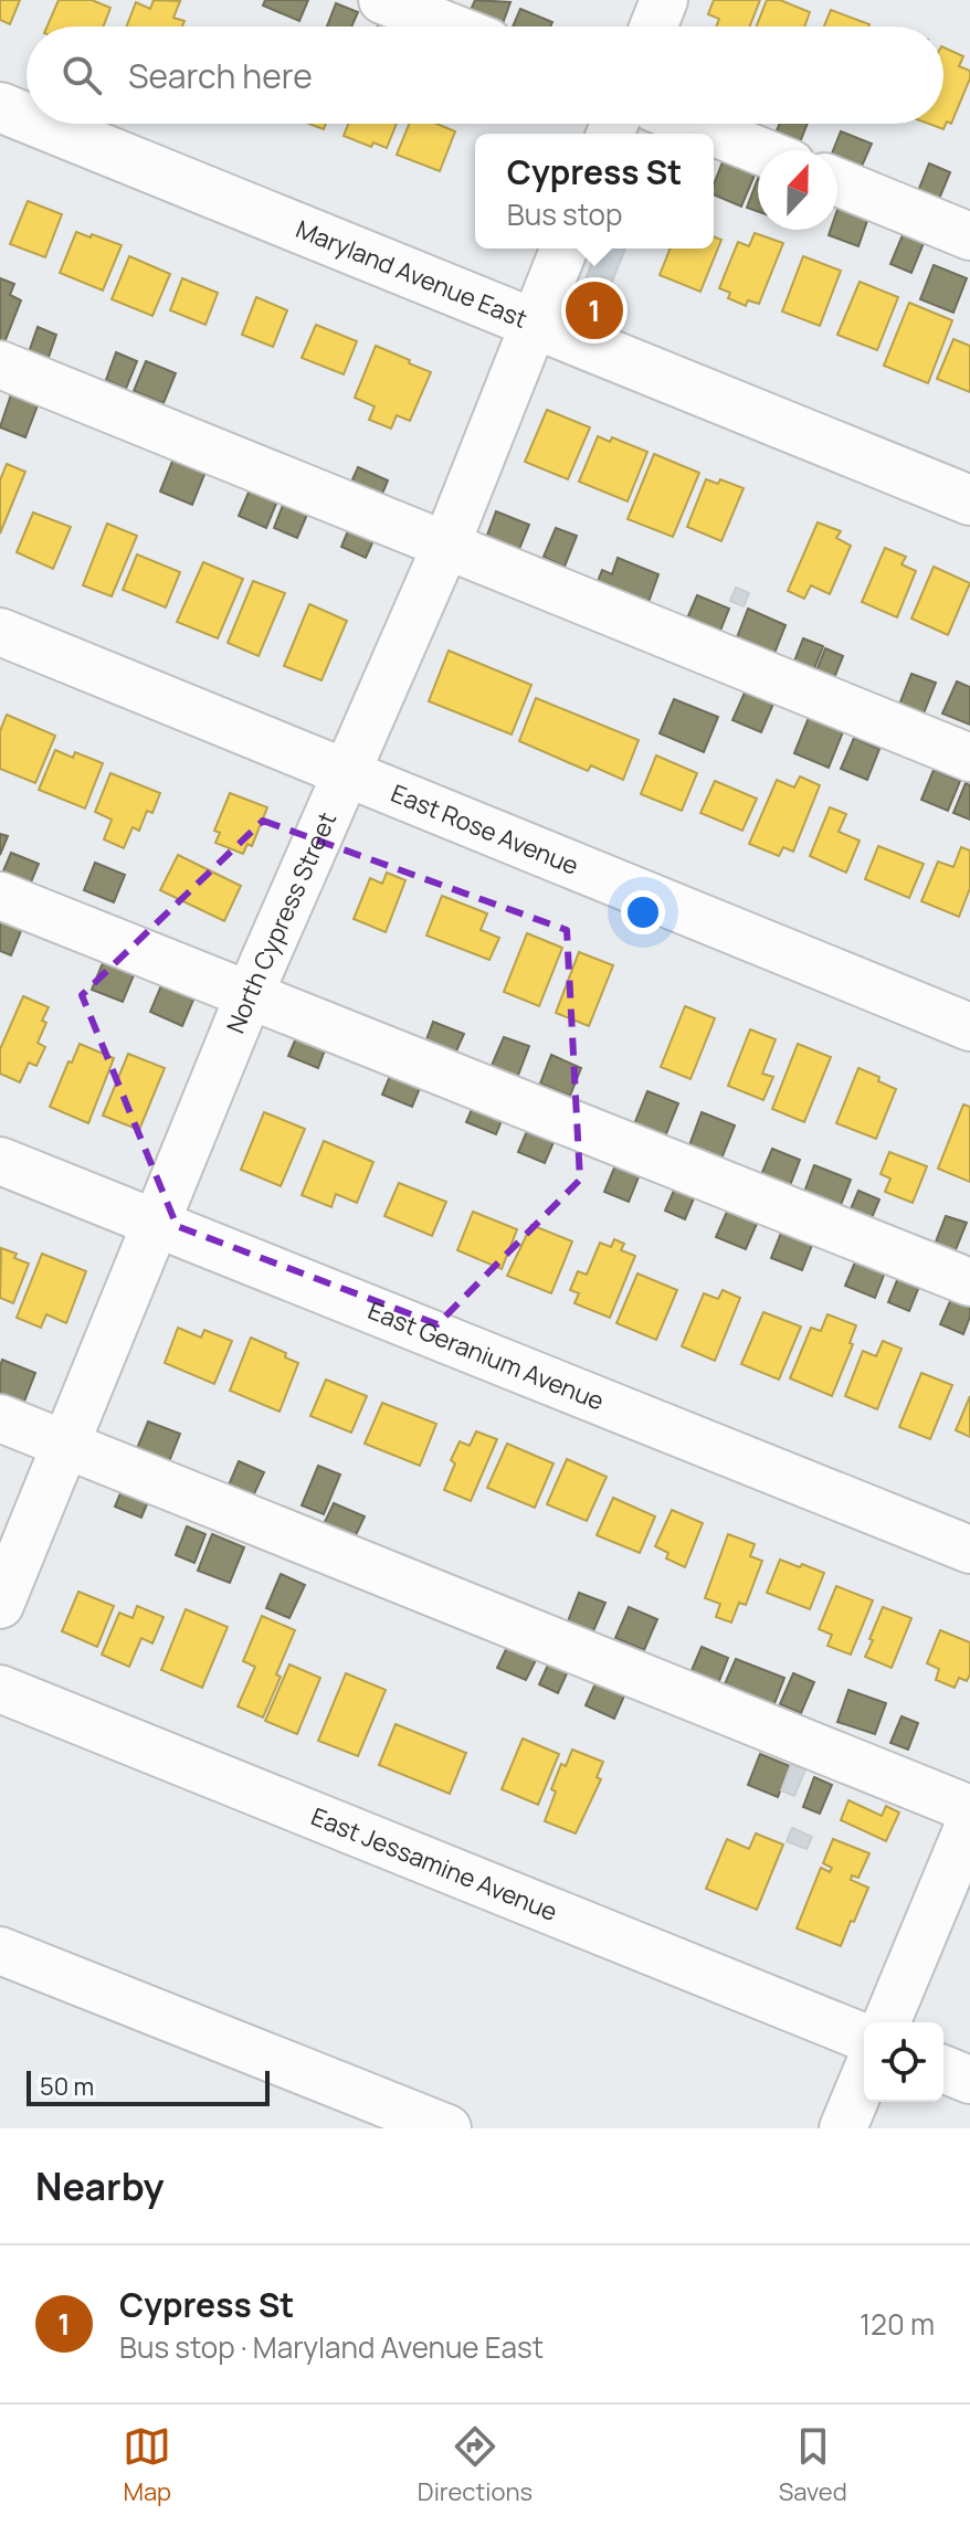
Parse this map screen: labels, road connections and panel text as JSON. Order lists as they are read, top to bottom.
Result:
{
  "streets": {
    "main road": ["Maryland Avenue East"],
    "street": [
      "East Rose Avenue",
      "North Cypress Street",
      "East Geranium Avenue",
      "East Jessamine Avenue"
    ]
  },
  "crossings": [
    ["Maryland Avenue East", "North Cypress Street"],
    ["East Rose Avenue", "North Cypress Street"],
    ["North Cypress Street", "East Geranium Avenue"]
  ],
  "scale_bar": "50 m",
  "north": "top",
  "page": {
    "search": "Search here",
    "popup": ["Cypress St", "Bus stop"],
    "pins": "1",
    "scale": "50 m",
    "heading": "Nearby",
    "list": [
      {
        "mark": "1",
        "name": "Cypress St",
        "note": "Bus stop · Maryland Avenue East",
        "value": "120 m"
      }
    ],
    "nav": ["Map", "Directions", "Saved"]
  }
}
